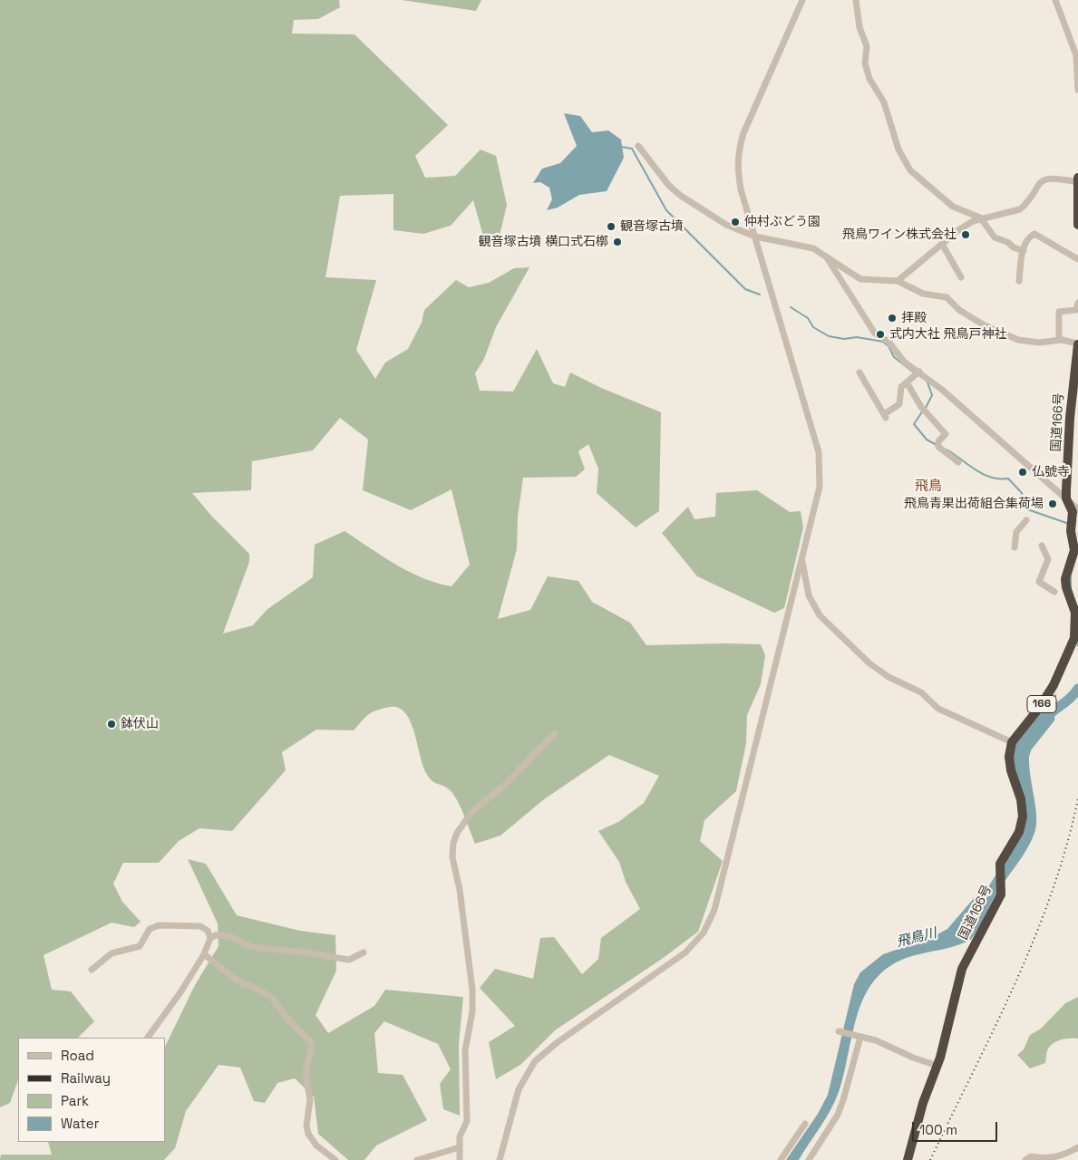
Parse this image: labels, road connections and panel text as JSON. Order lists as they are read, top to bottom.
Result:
{
  "streets": {
    "highway": ["国道166号", "166"]
  },
  "districts": ["飛鳥"],
  "water": ["飛鳥川"],
  "places": [
    "仲村ぶどう園",
    "観音塚古墳",
    "飛鳥ワイン株式会社",
    "観音塚古墳 横口式石槨",
    "拝殿",
    "式内大社 飛鳥戸神社",
    "仏號寺",
    "飛鳥青果出荷組合集荷場",
    "鉢伏山"
  ],
  "legend": [
    "Road",
    "Railway",
    "Park",
    "Water"
  ],
  "scale_bar": "100 m"
}
